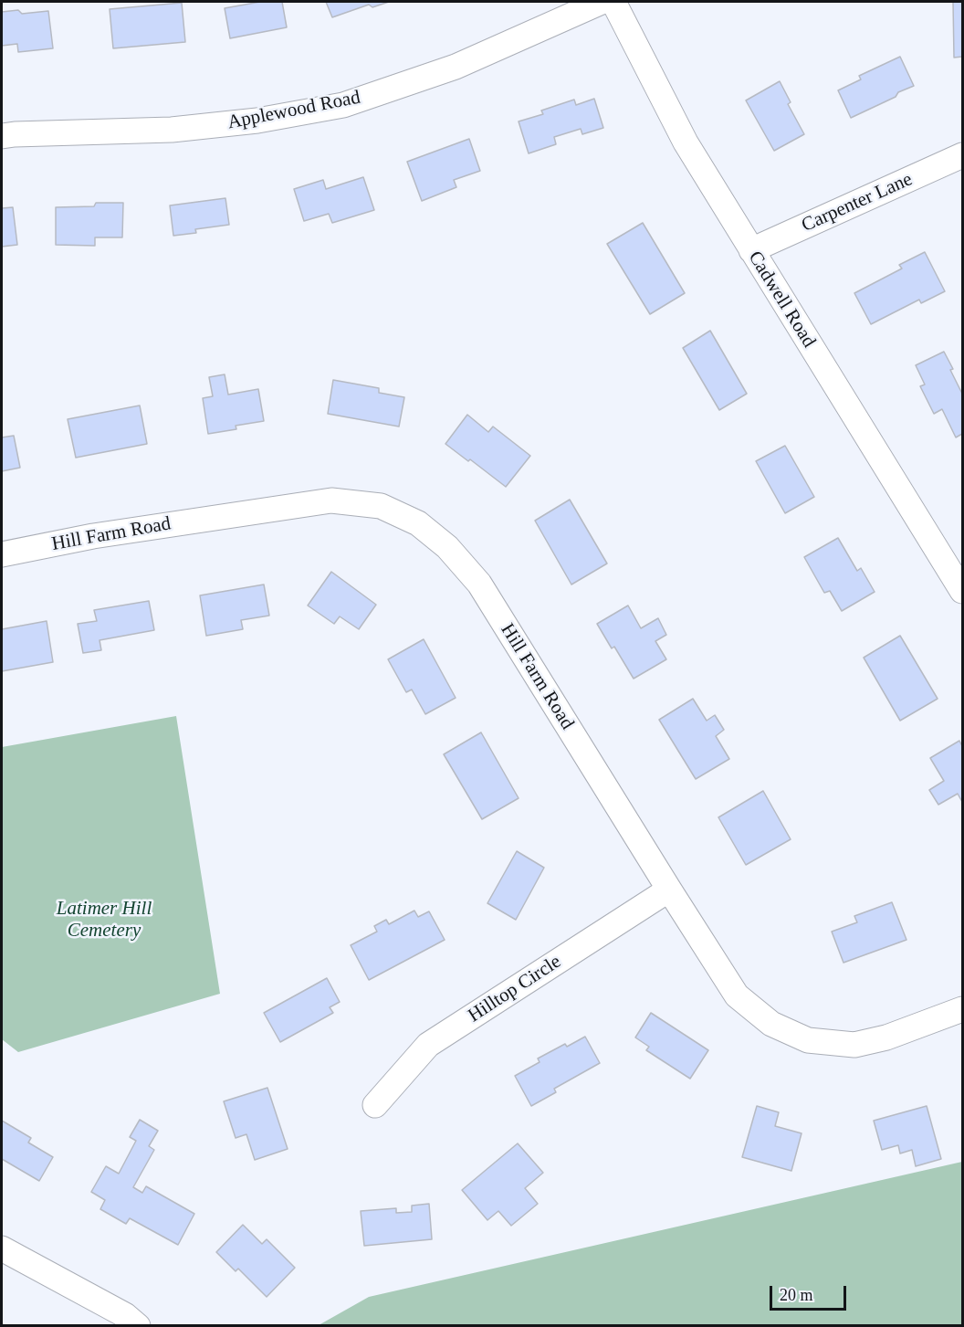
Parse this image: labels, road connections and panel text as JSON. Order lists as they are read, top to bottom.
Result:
{
  "streets": {
    "street": [
      "Applewood Road",
      "Carpenter Lane",
      "Cadwell Road",
      "Hill Farm Road",
      "Hilltop Circle"
    ]
  },
  "crossings": [
    ["Carpenter Lane", "Cadwell Road"],
    ["Hill Farm Road", "Hilltop Circle"]
  ],
  "parks": ["Latimer Hill Cemetery"],
  "scale_bar": "20 m"
}
